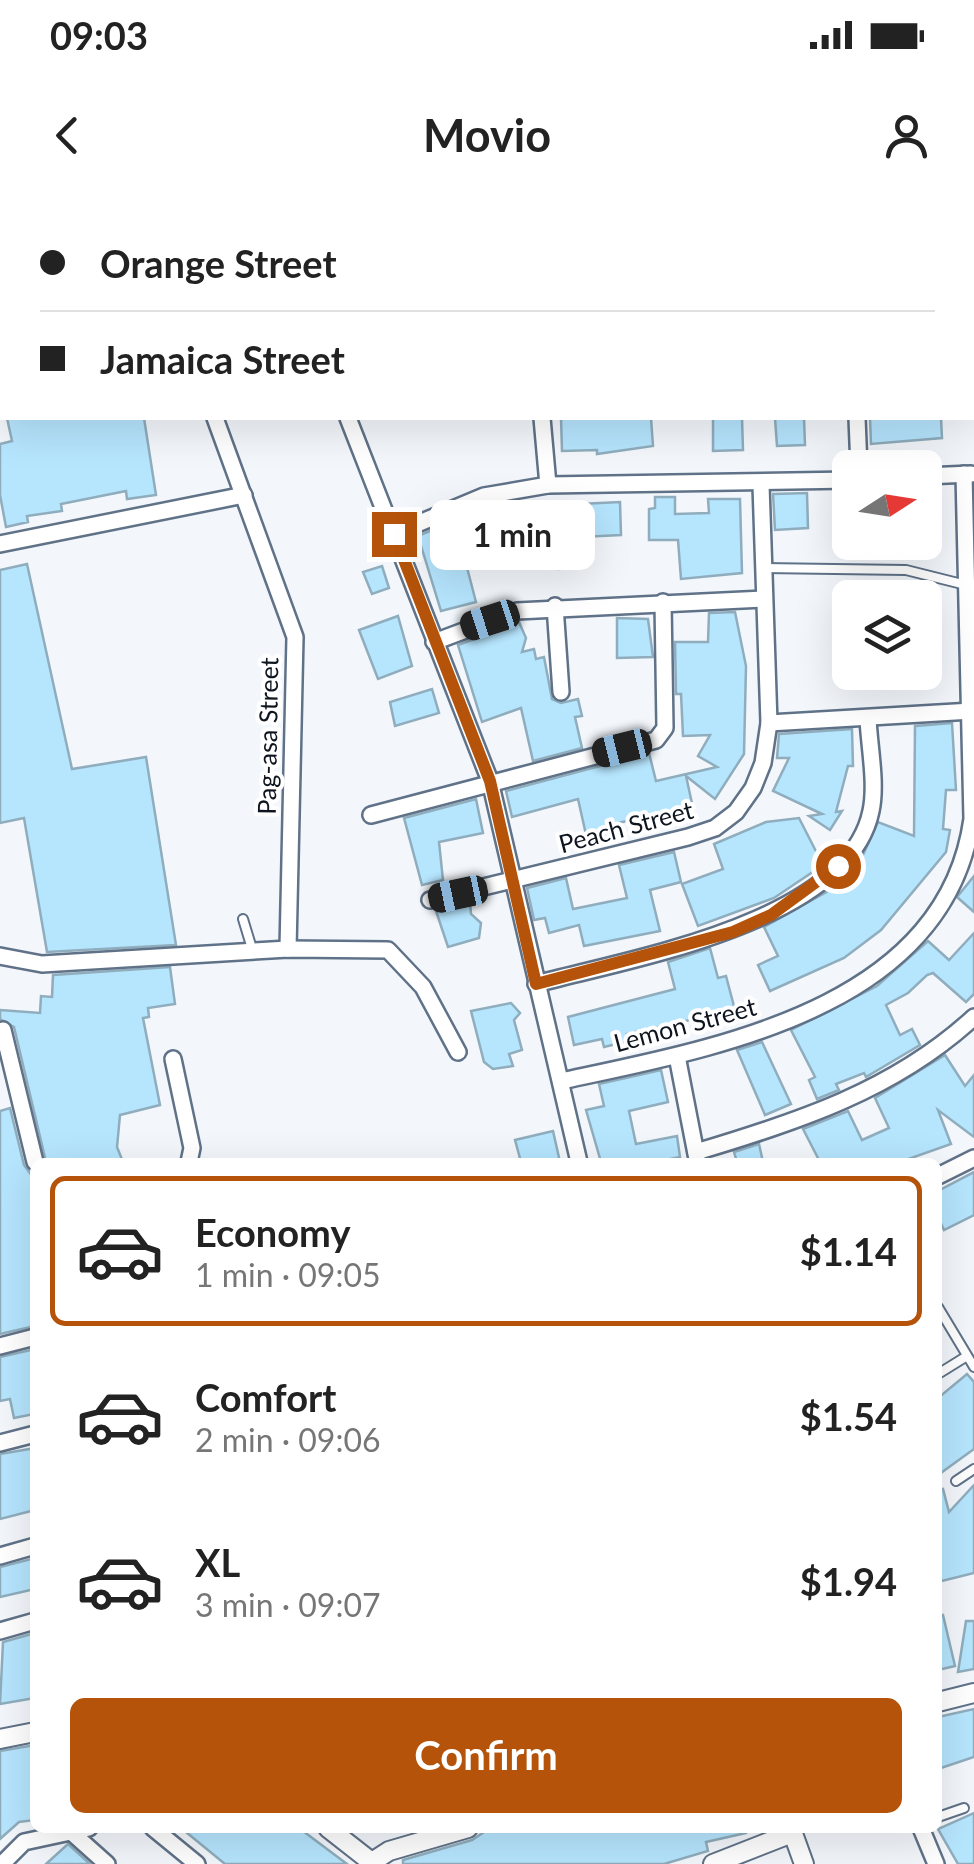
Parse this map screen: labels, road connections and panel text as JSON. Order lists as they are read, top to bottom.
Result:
{
  "streets": {
    "street": ["Pag-asa Street", "Peach Street", "Lemon Street"]
  },
  "north": "right",
  "page": {
    "status": "09:03",
    "header": "Movio",
    "banner": ["Orange Street", "Jamaica Street"],
    "bubble": "1 min",
    "list": [
      {
        "name": "Economy",
        "note": "1 min · 09:05",
        "value": "$1.14"
      },
      {
        "name": "Comfort",
        "note": "2 min · 09:06",
        "value": "$1.54"
      },
      {
        "name": "XL",
        "note": "3 min · 09:07",
        "value": "$1.94"
      }
    ],
    "buttons": "Confirm"
  }
}
